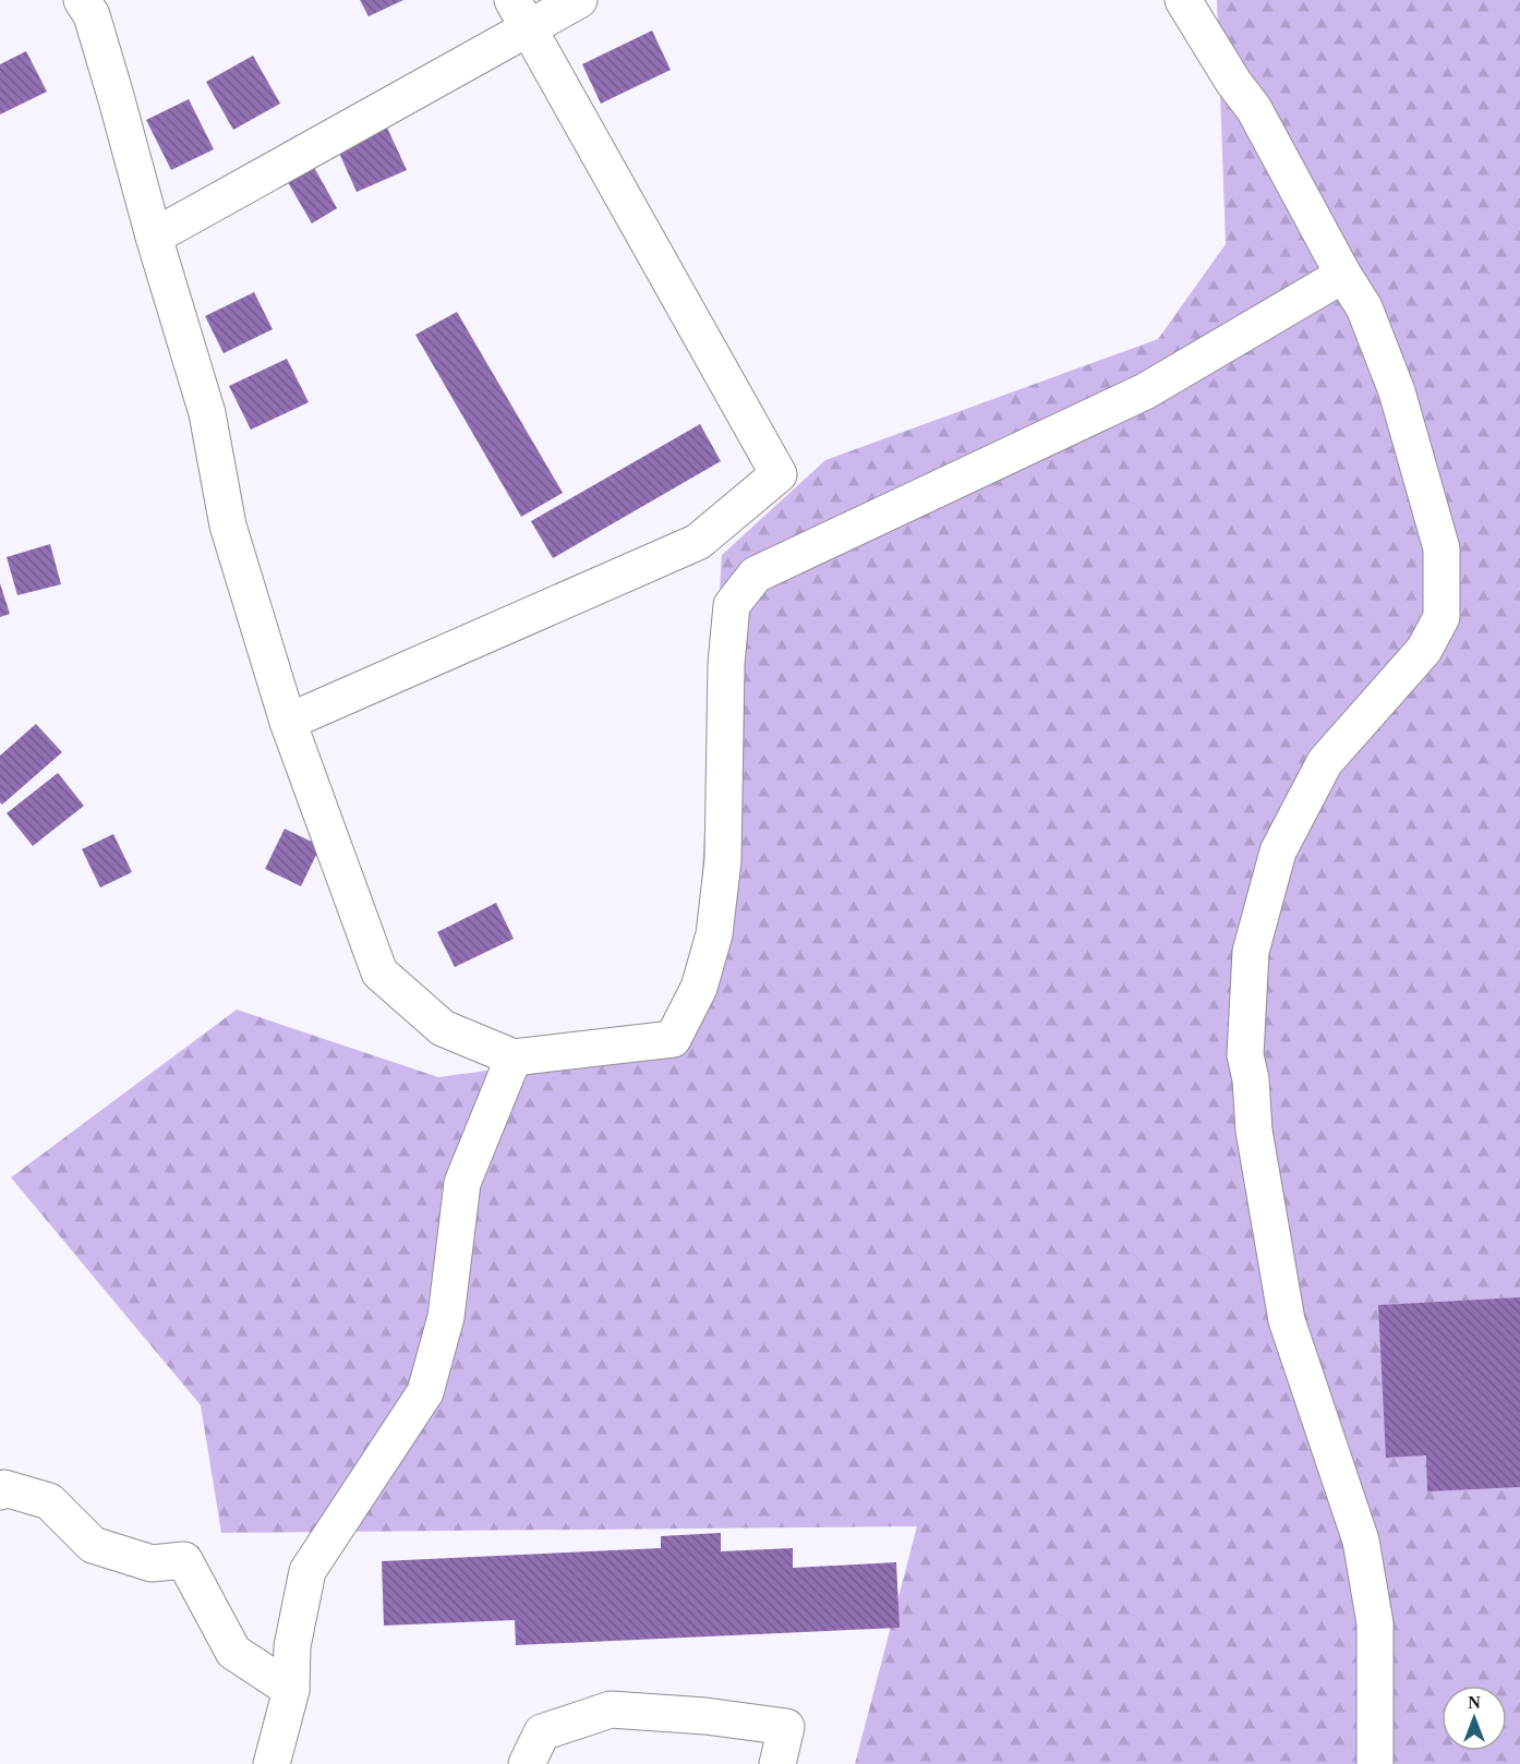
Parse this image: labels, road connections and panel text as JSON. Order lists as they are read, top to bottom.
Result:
{
  "north": "top"
}
